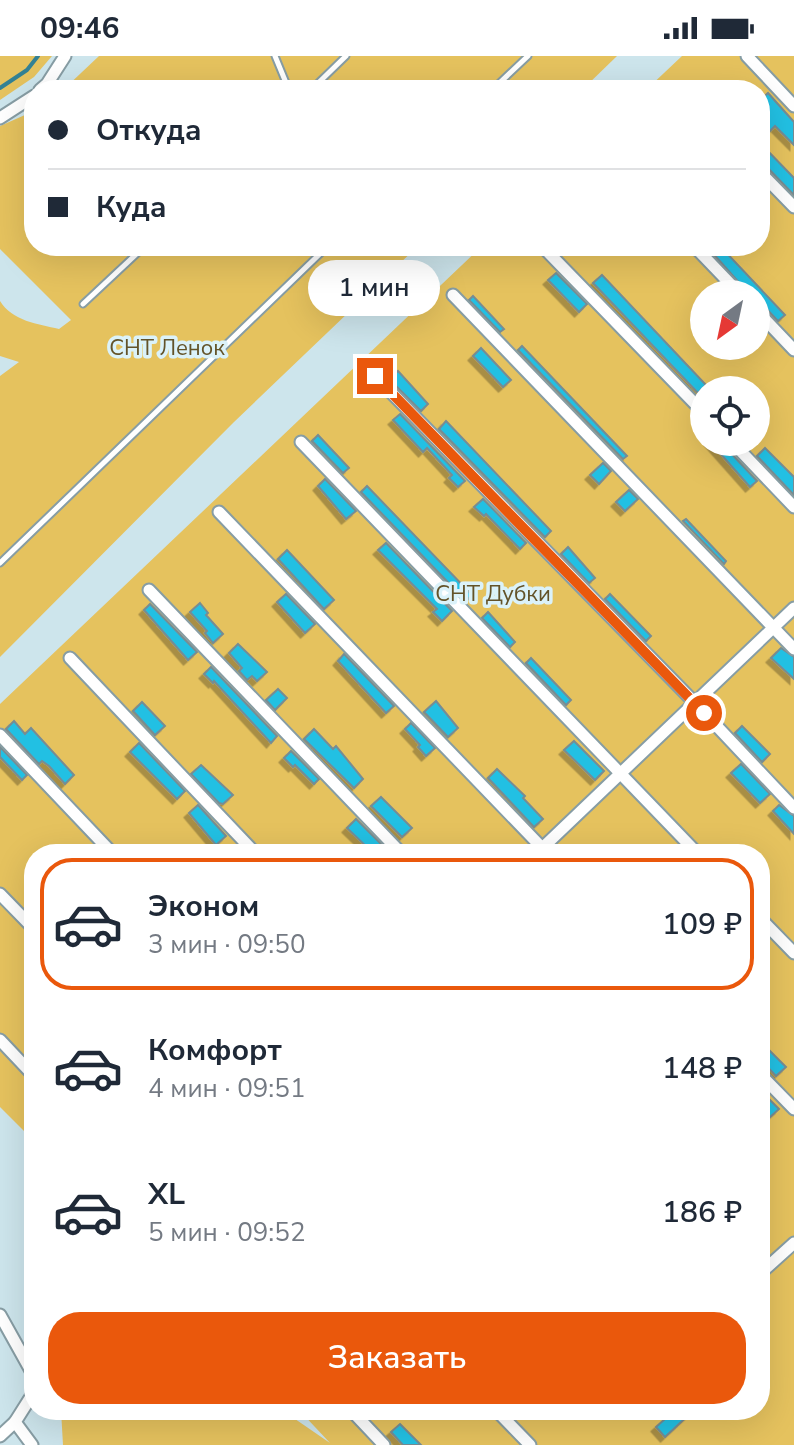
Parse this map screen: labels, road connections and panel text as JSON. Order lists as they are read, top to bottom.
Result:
{
  "parks": ["СНТ Ленок", "СНТ Дубки"],
  "north": "bottom left",
  "page": {
    "status": "09:46",
    "banner": ["Откуда", "Куда"],
    "bubble": "1 мин",
    "list": [
      {
        "name": "Эконом",
        "note": "3 мин · 09:50",
        "value": "109 ₽"
      },
      {
        "name": "Комфорт",
        "note": "4 мин · 09:51",
        "value": "148 ₽"
      },
      {
        "name": "XL",
        "note": "5 мин · 09:52",
        "value": "186 ₽"
      }
    ],
    "buttons": "Заказать"
  }
}
